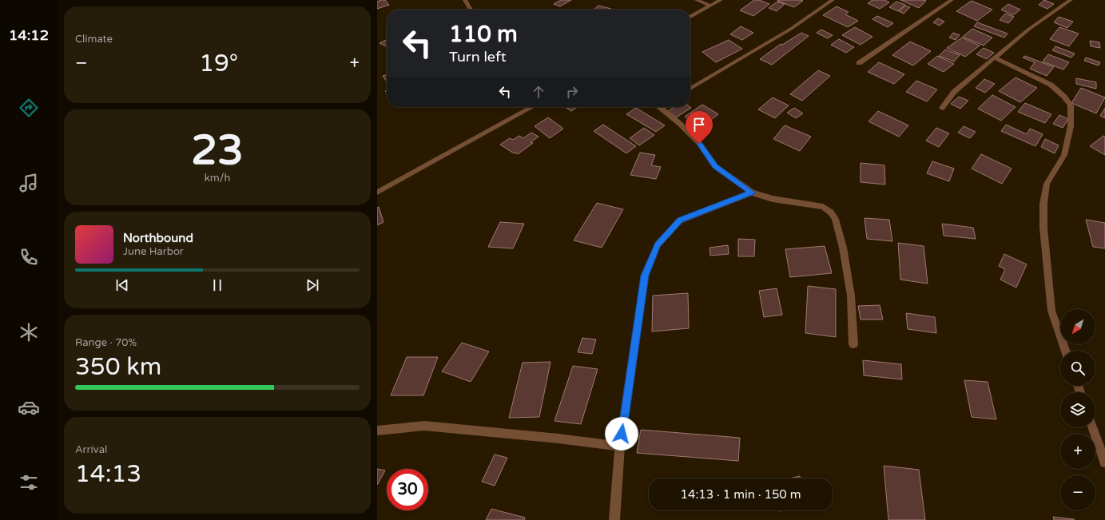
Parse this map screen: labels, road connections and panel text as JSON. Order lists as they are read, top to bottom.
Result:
{
  "north": "bottom left",
  "page": {
    "tabs": "14:12",
    "tile": [
      "Climate",
      ["23", "km/h"],
      ["Range · 70%", "350 km"],
      ["Arrival", "14:13"]
    ],
    "turn": ["110 m", "Turn left"],
    "heat": ["−", "19°", "+"],
    "song": ["Northbound", "June Harbor"],
    "map_buttons": ["+", "−"],
    "limit": "30",
    "trip": "14:13 · 1 min · 150 m"
  }
}
